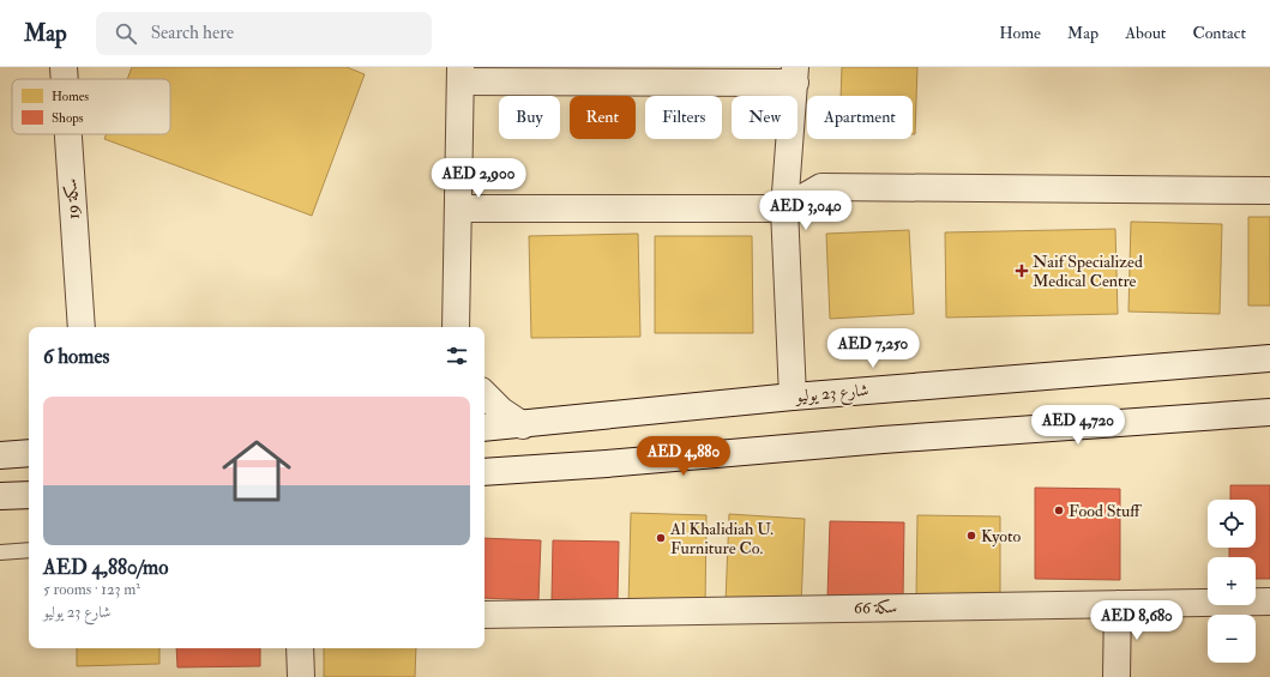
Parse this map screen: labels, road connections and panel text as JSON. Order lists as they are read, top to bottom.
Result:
{
  "streets": {
    "street": ["سكة 19", "شارع 23 يوليو", "سكة 66"]
  },
  "places": {
    "health": ["Naif Specialized Medical Centre"],
    "other": ["Food Stuff", "Kyoto", "Al Khalidiah U. Furniture Co."]
  },
  "legend": ["Homes", "Shops"],
  "page": {
    "header": "Map",
    "search": "Search here",
    "nav": [
      "Home",
      "Map",
      "About",
      "Contact"
    ],
    "chip": [
      "Buy",
      "Rent",
      "Filters",
      "New",
      "Apartment"
    ],
    "price": [
      "AED 2,900",
      "AED 3,040",
      "AED 7,250",
      "AED 4,720",
      "AED 4,880",
      "AED 8,680"
    ],
    "heading": "6 homes",
    "list": [
      {
        "name": "AED 4,880/mo",
        "note": "5 rooms · 123 m² · شارع 23 يوليو"
      }
    ],
    "map_buttons": ["+", "−"]
  }
}
